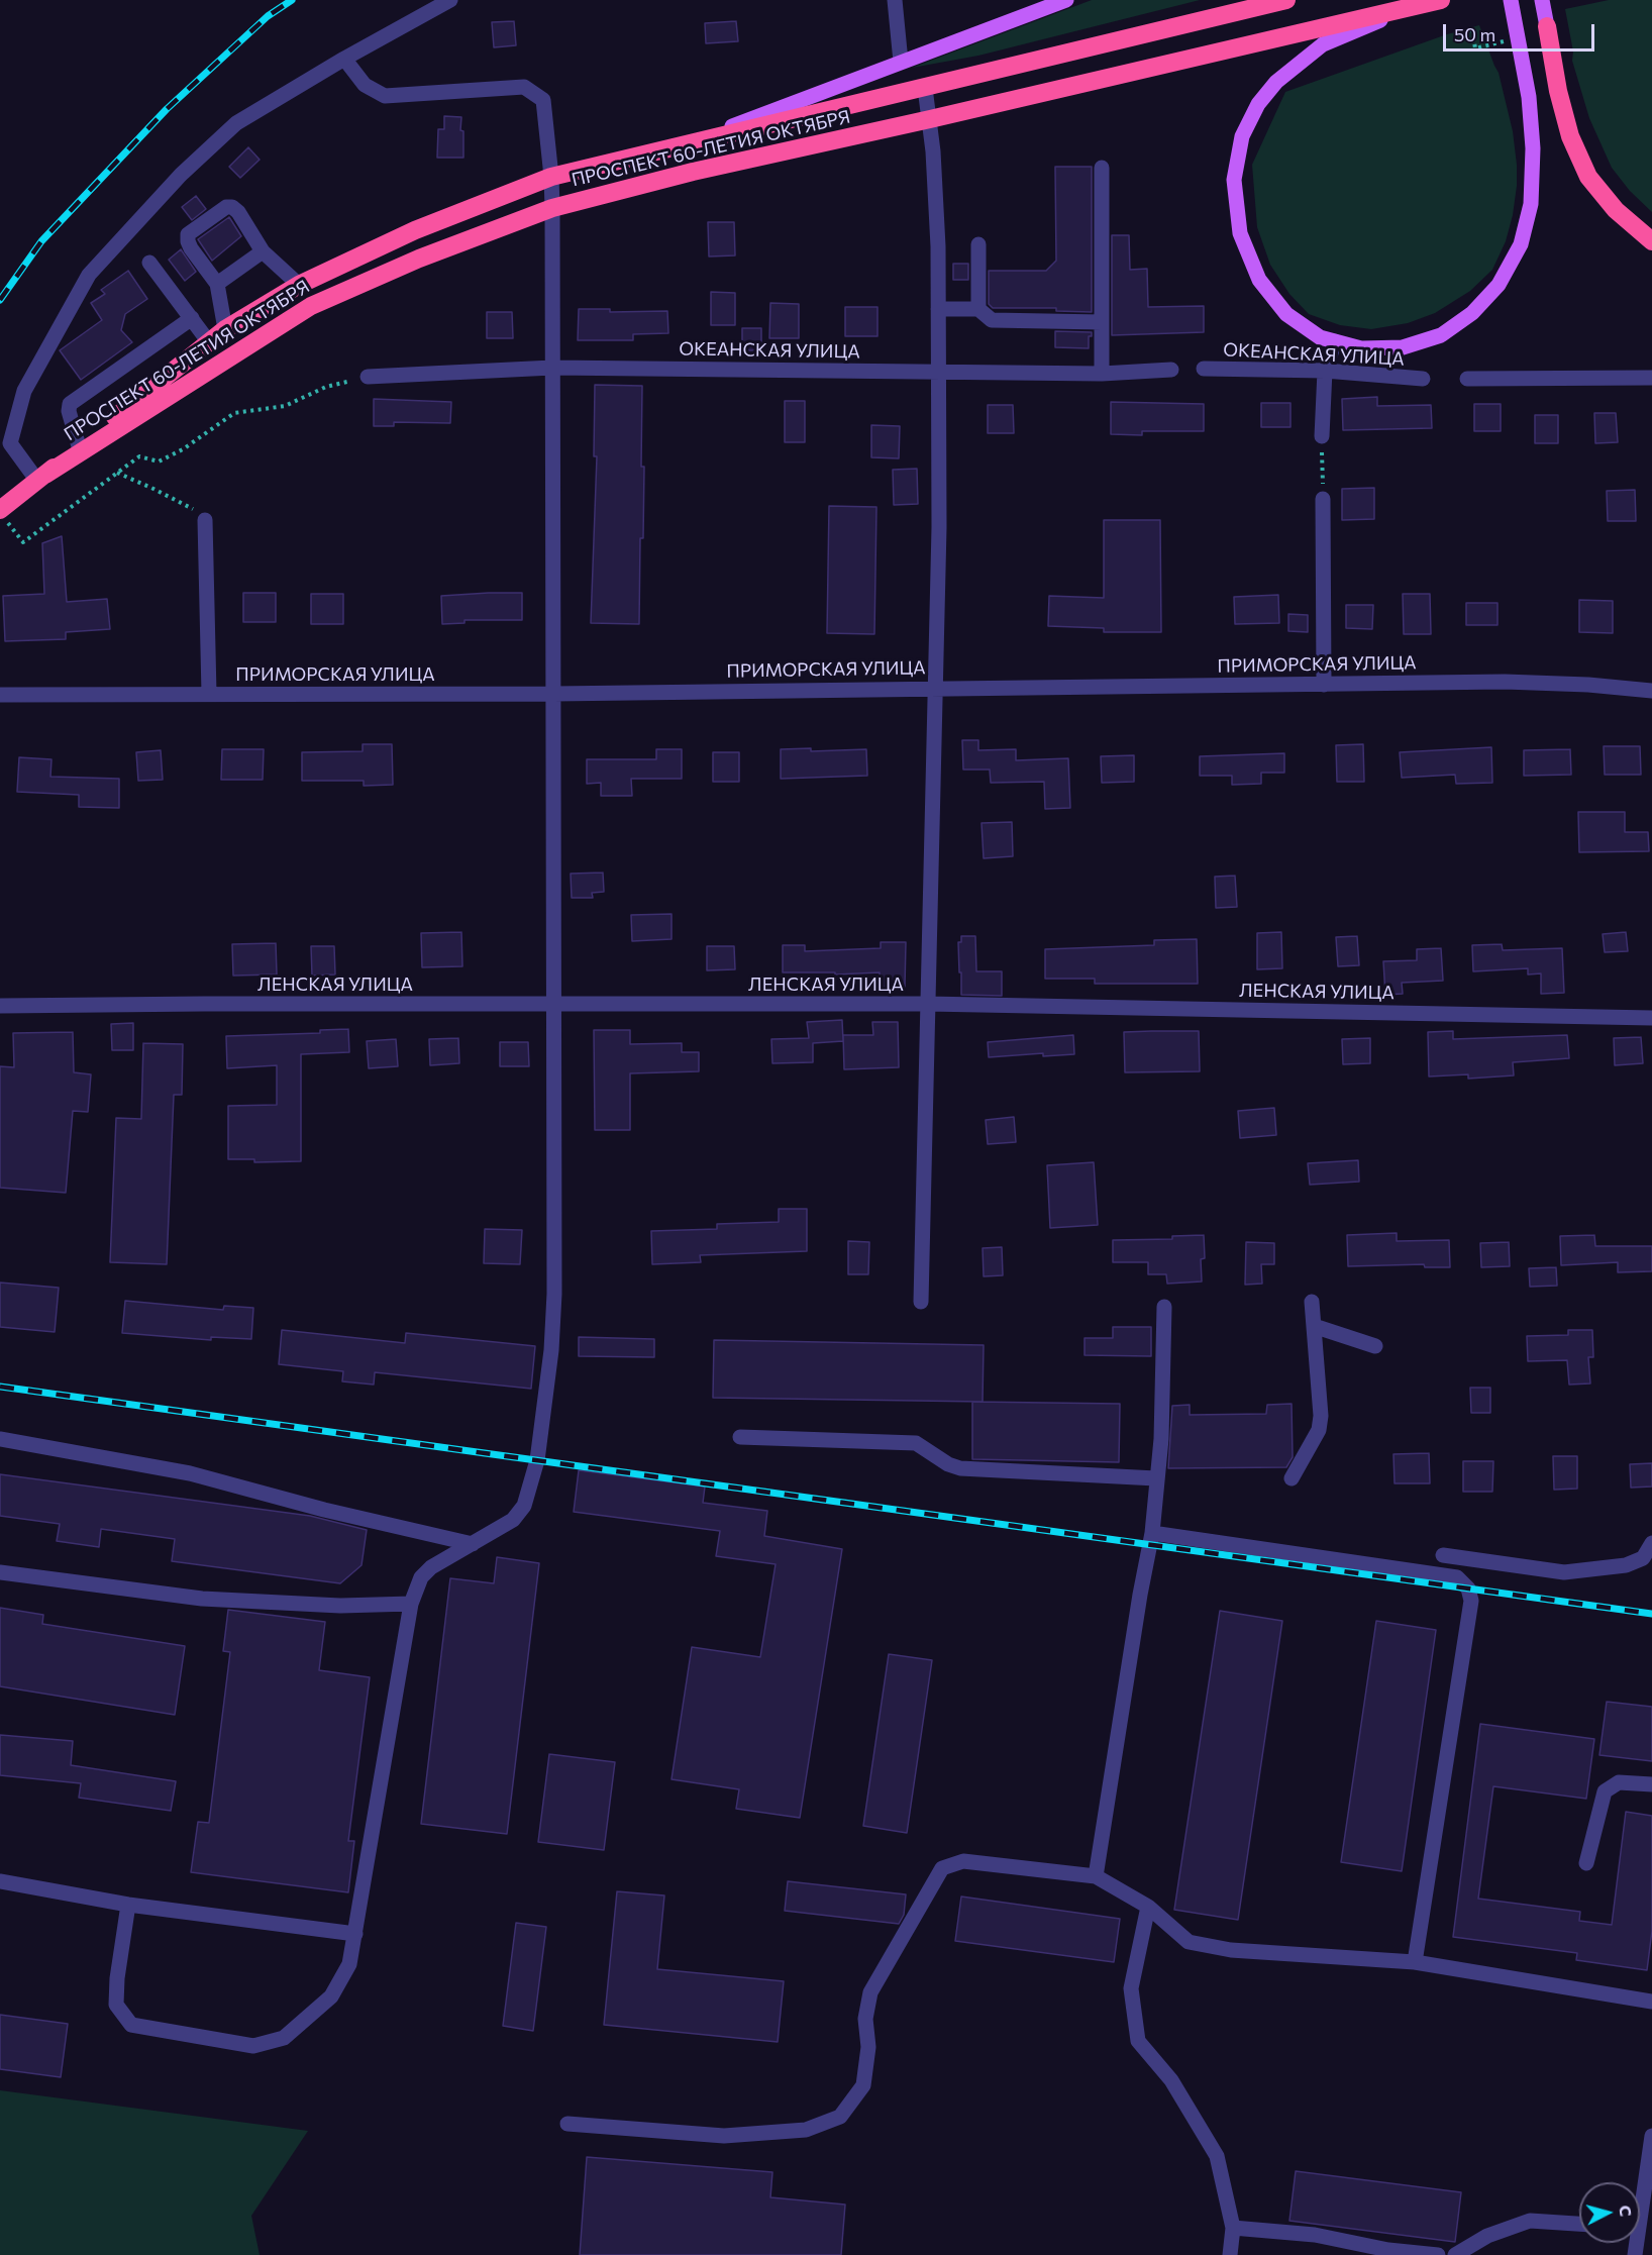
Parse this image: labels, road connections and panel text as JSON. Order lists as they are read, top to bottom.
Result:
{
  "streets": {
    "highway": ["ПРОСПЕКТ 60-ЛЕТИЯ ОКТЯБРЯ"],
    "street": ["ОКЕАНСКАЯ УЛИЦА", "ПРИМОРСКАЯ УЛИЦА", "ЛЕНСКАЯ УЛИЦА"]
  },
  "scale_bar": "50 m",
  "north": "right"
}
